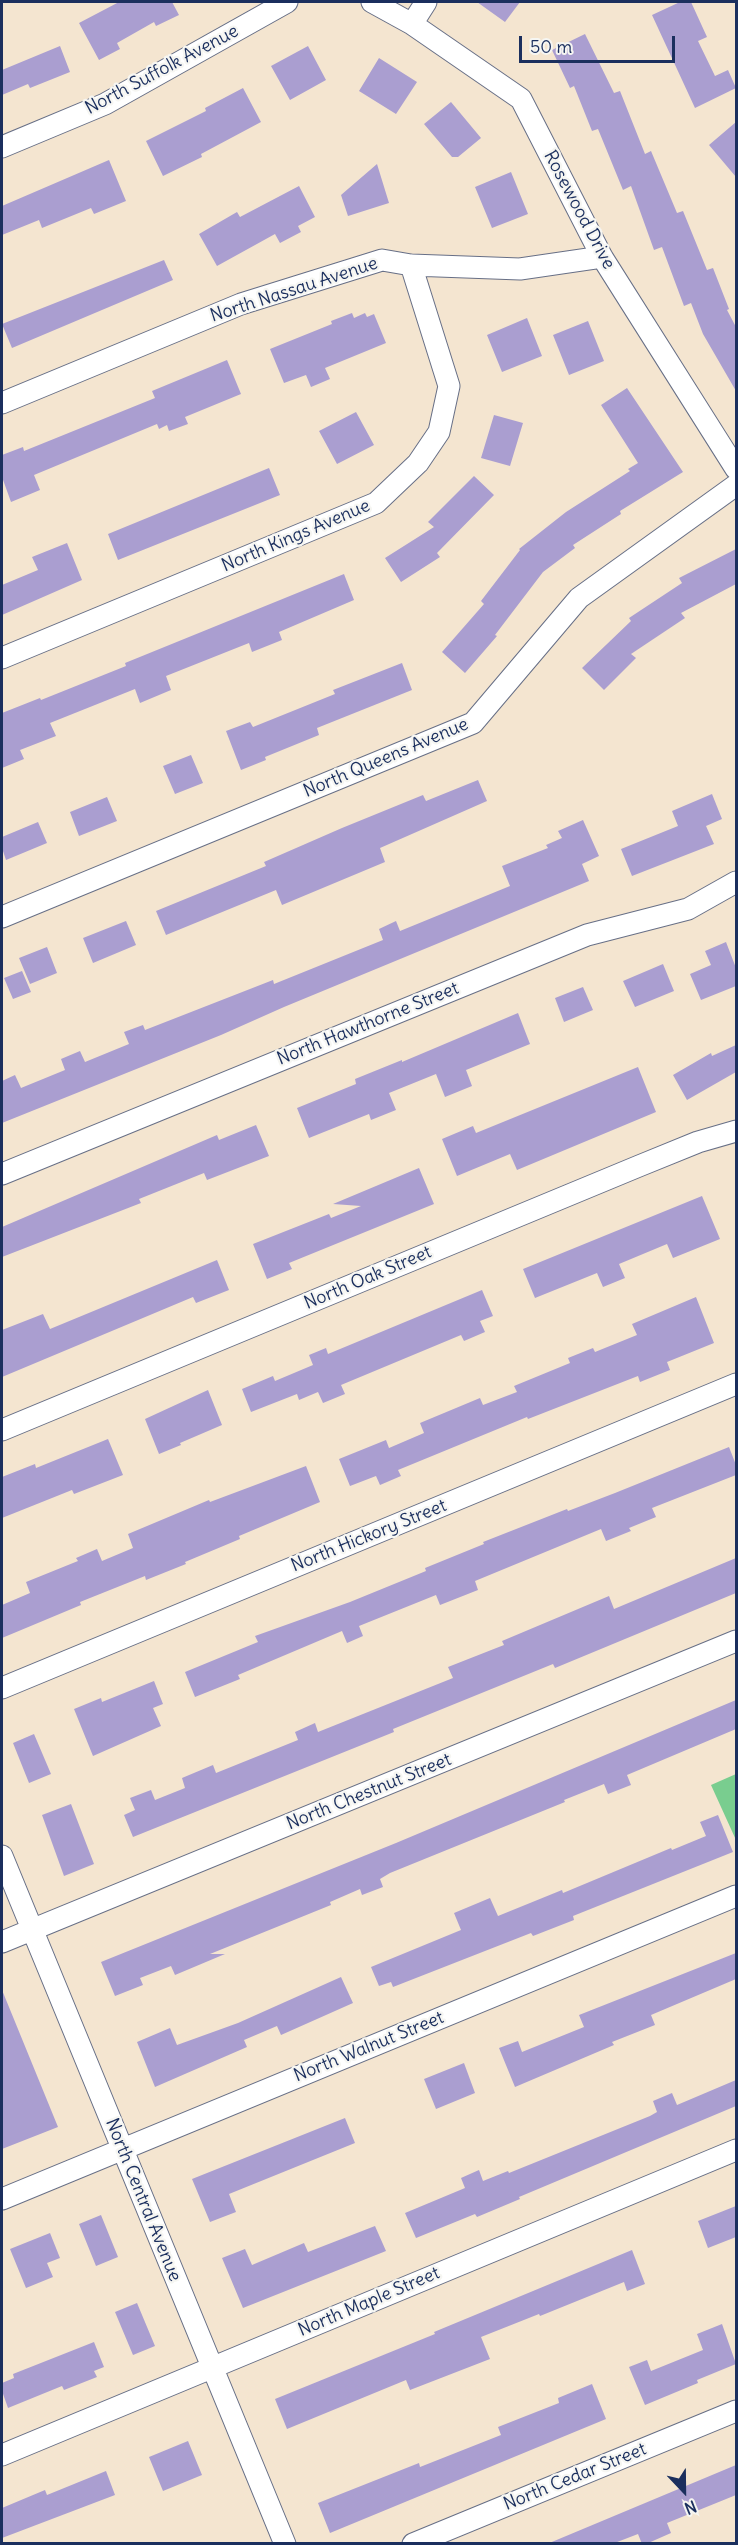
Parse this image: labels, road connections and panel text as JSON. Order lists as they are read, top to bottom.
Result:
{
  "streets": {
    "street": [
      "North Suffolk Avenue",
      "Rosewood Drive",
      "North Nassau Avenue",
      "North Kings Avenue",
      "North Queens Avenue",
      "North Hawthorne Street",
      "North Oak Street",
      "North Hickory Street",
      "North Chestnut Street",
      "North Walnut Street",
      "North Central Avenue",
      "North Maple Street",
      "North Cedar Street"
    ]
  },
  "crossings": [
    ["Rosewood Drive", "North Nassau Avenue"],
    ["North Nassau Avenue", "North Kings Avenue"],
    ["North Chestnut Street", "North Central Avenue"],
    ["North Walnut Street", "North Central Avenue"],
    ["North Central Avenue", "North Maple Street"]
  ],
  "scale_bar": "50 m",
  "north": "bottom"
}
